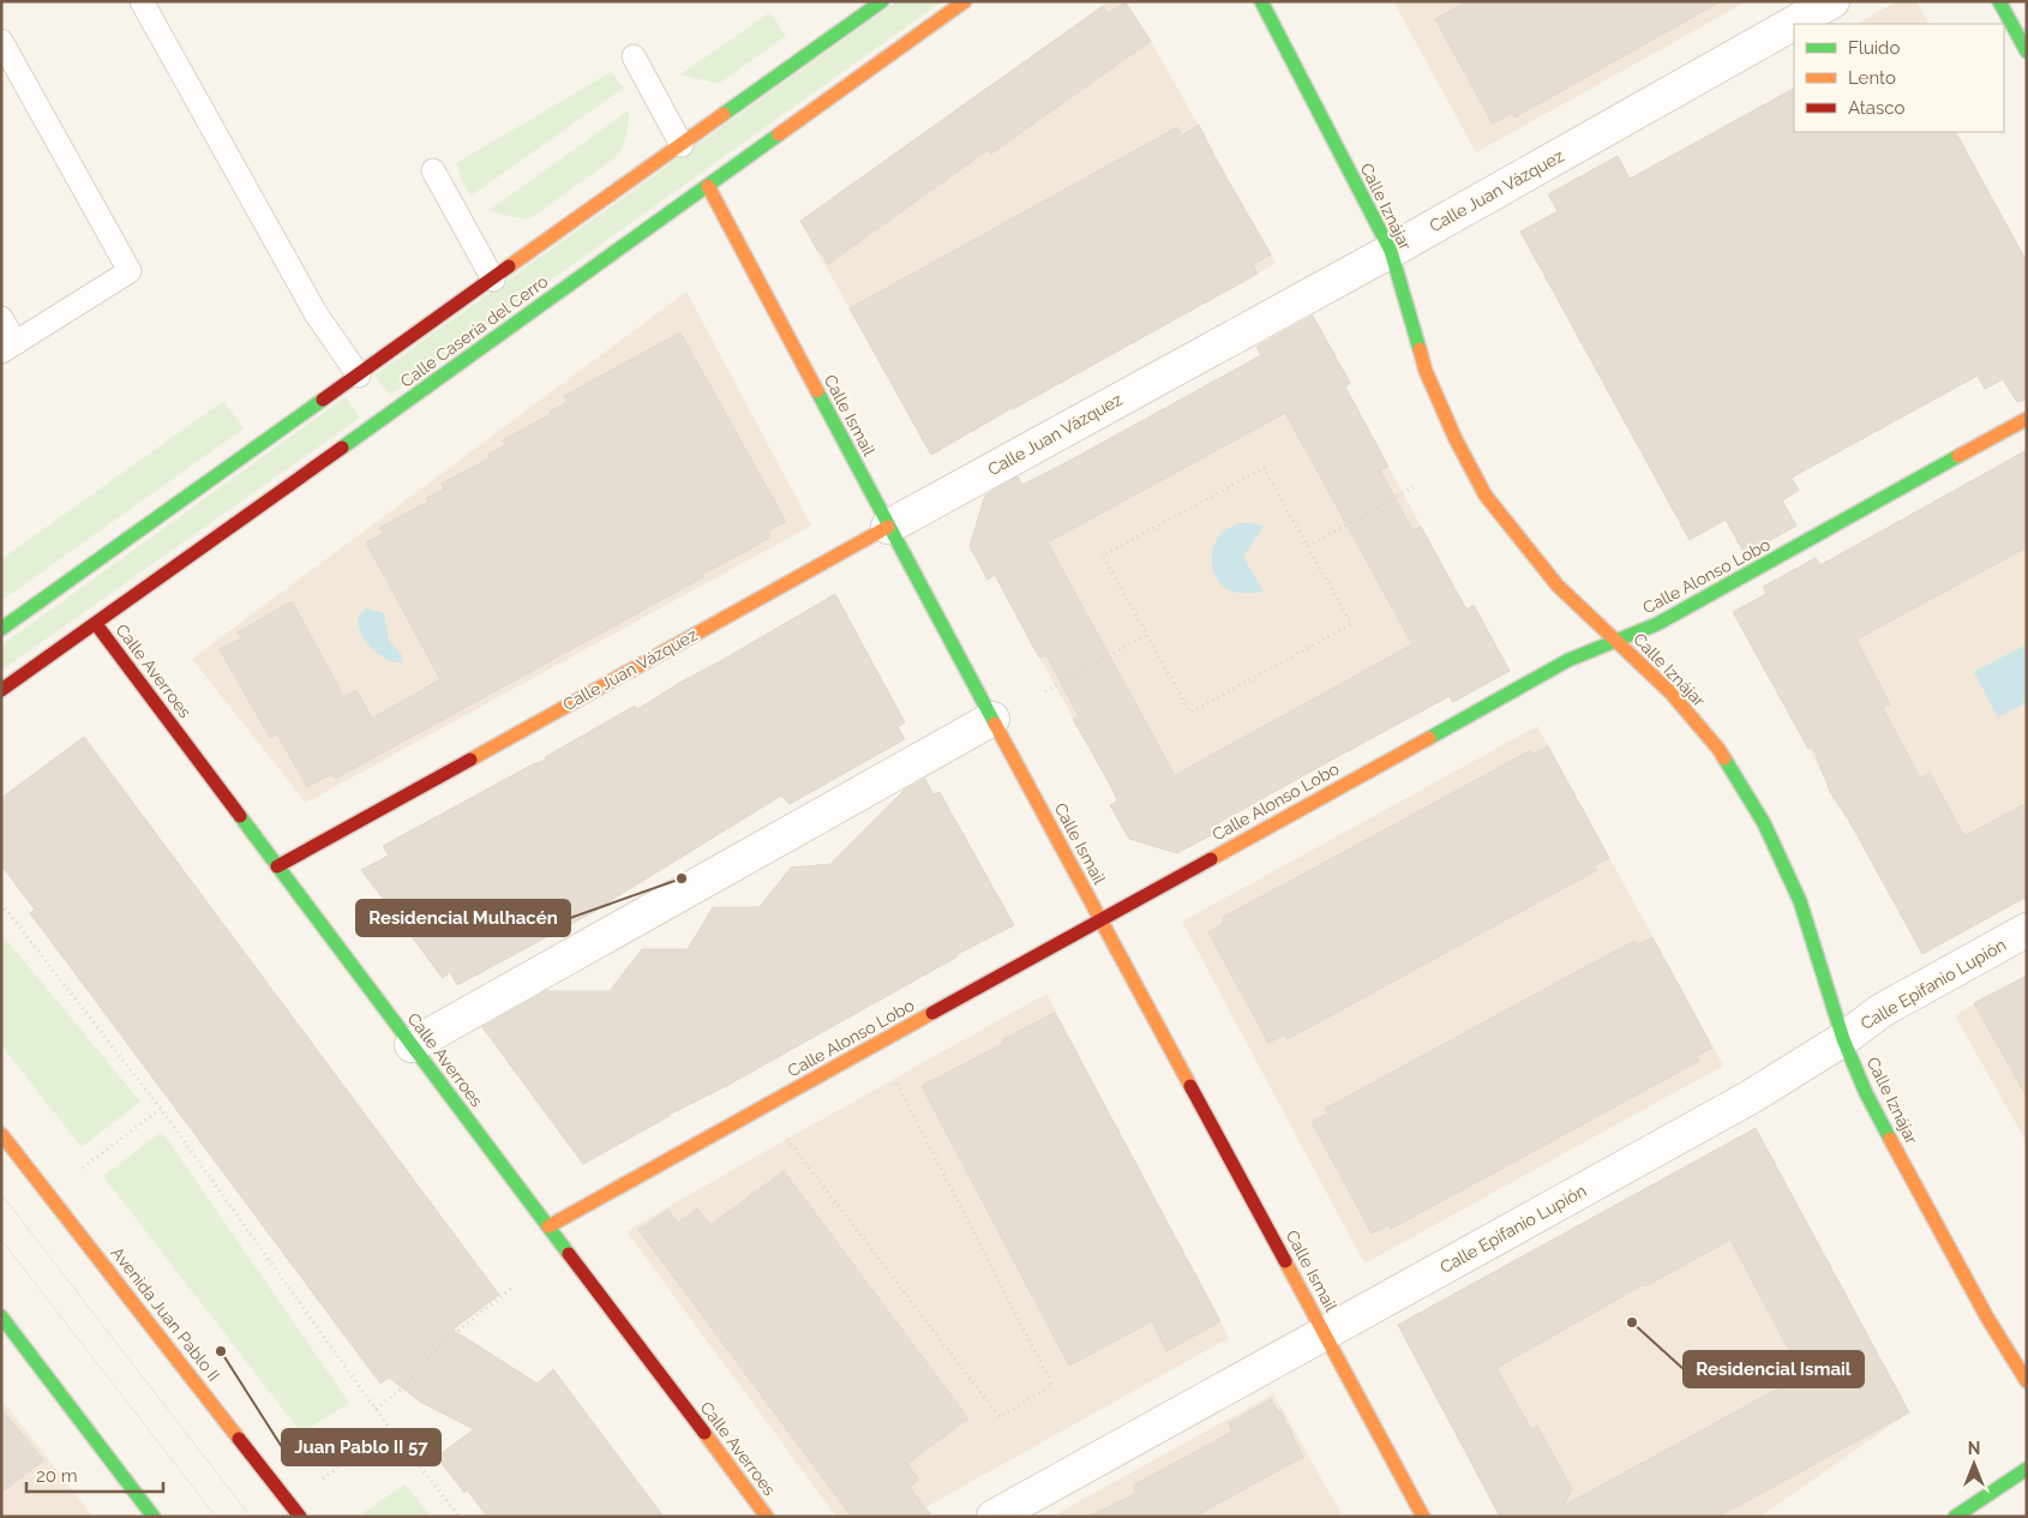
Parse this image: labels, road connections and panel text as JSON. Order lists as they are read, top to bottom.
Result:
{
  "streets": {
    "street": [
      "Calle Juan Vázquez",
      "Calle Iznájar",
      "Calle Casería del Cerro",
      "Calle Ismail",
      "Calle Alonso Lobo",
      "Calle Averroes",
      "Calle Epifanio Lupión",
      "Avenida Juan Pablo II"
    ]
  },
  "crossings": [
    ["Calle Juan Vázquez", "Calle Iznájar"],
    ["Calle Juan Vázquez", "Calle Ismail"],
    ["Calle Juan Vázquez", "Calle Averroes"],
    ["Calle Iznájar", "Calle Alonso Lobo"],
    ["Calle Iznájar", "Calle Epifanio Lupión"],
    ["Calle Casería del Cerro", "Calle Ismail"],
    ["Calle Casería del Cerro", "Calle Averroes"],
    ["Calle Ismail", "Calle Alonso Lobo"],
    ["Calle Ismail", "Calle Epifanio Lupión"],
    ["Calle Alonso Lobo", "Calle Averroes"]
  ],
  "places": ["Residencial Mulhacén", "Residencial Ismail", "Juan Pablo II 57"],
  "legend": ["Fluido", "Lento", "Atasco"],
  "scale_bar": "20 m",
  "north": "top"
}
